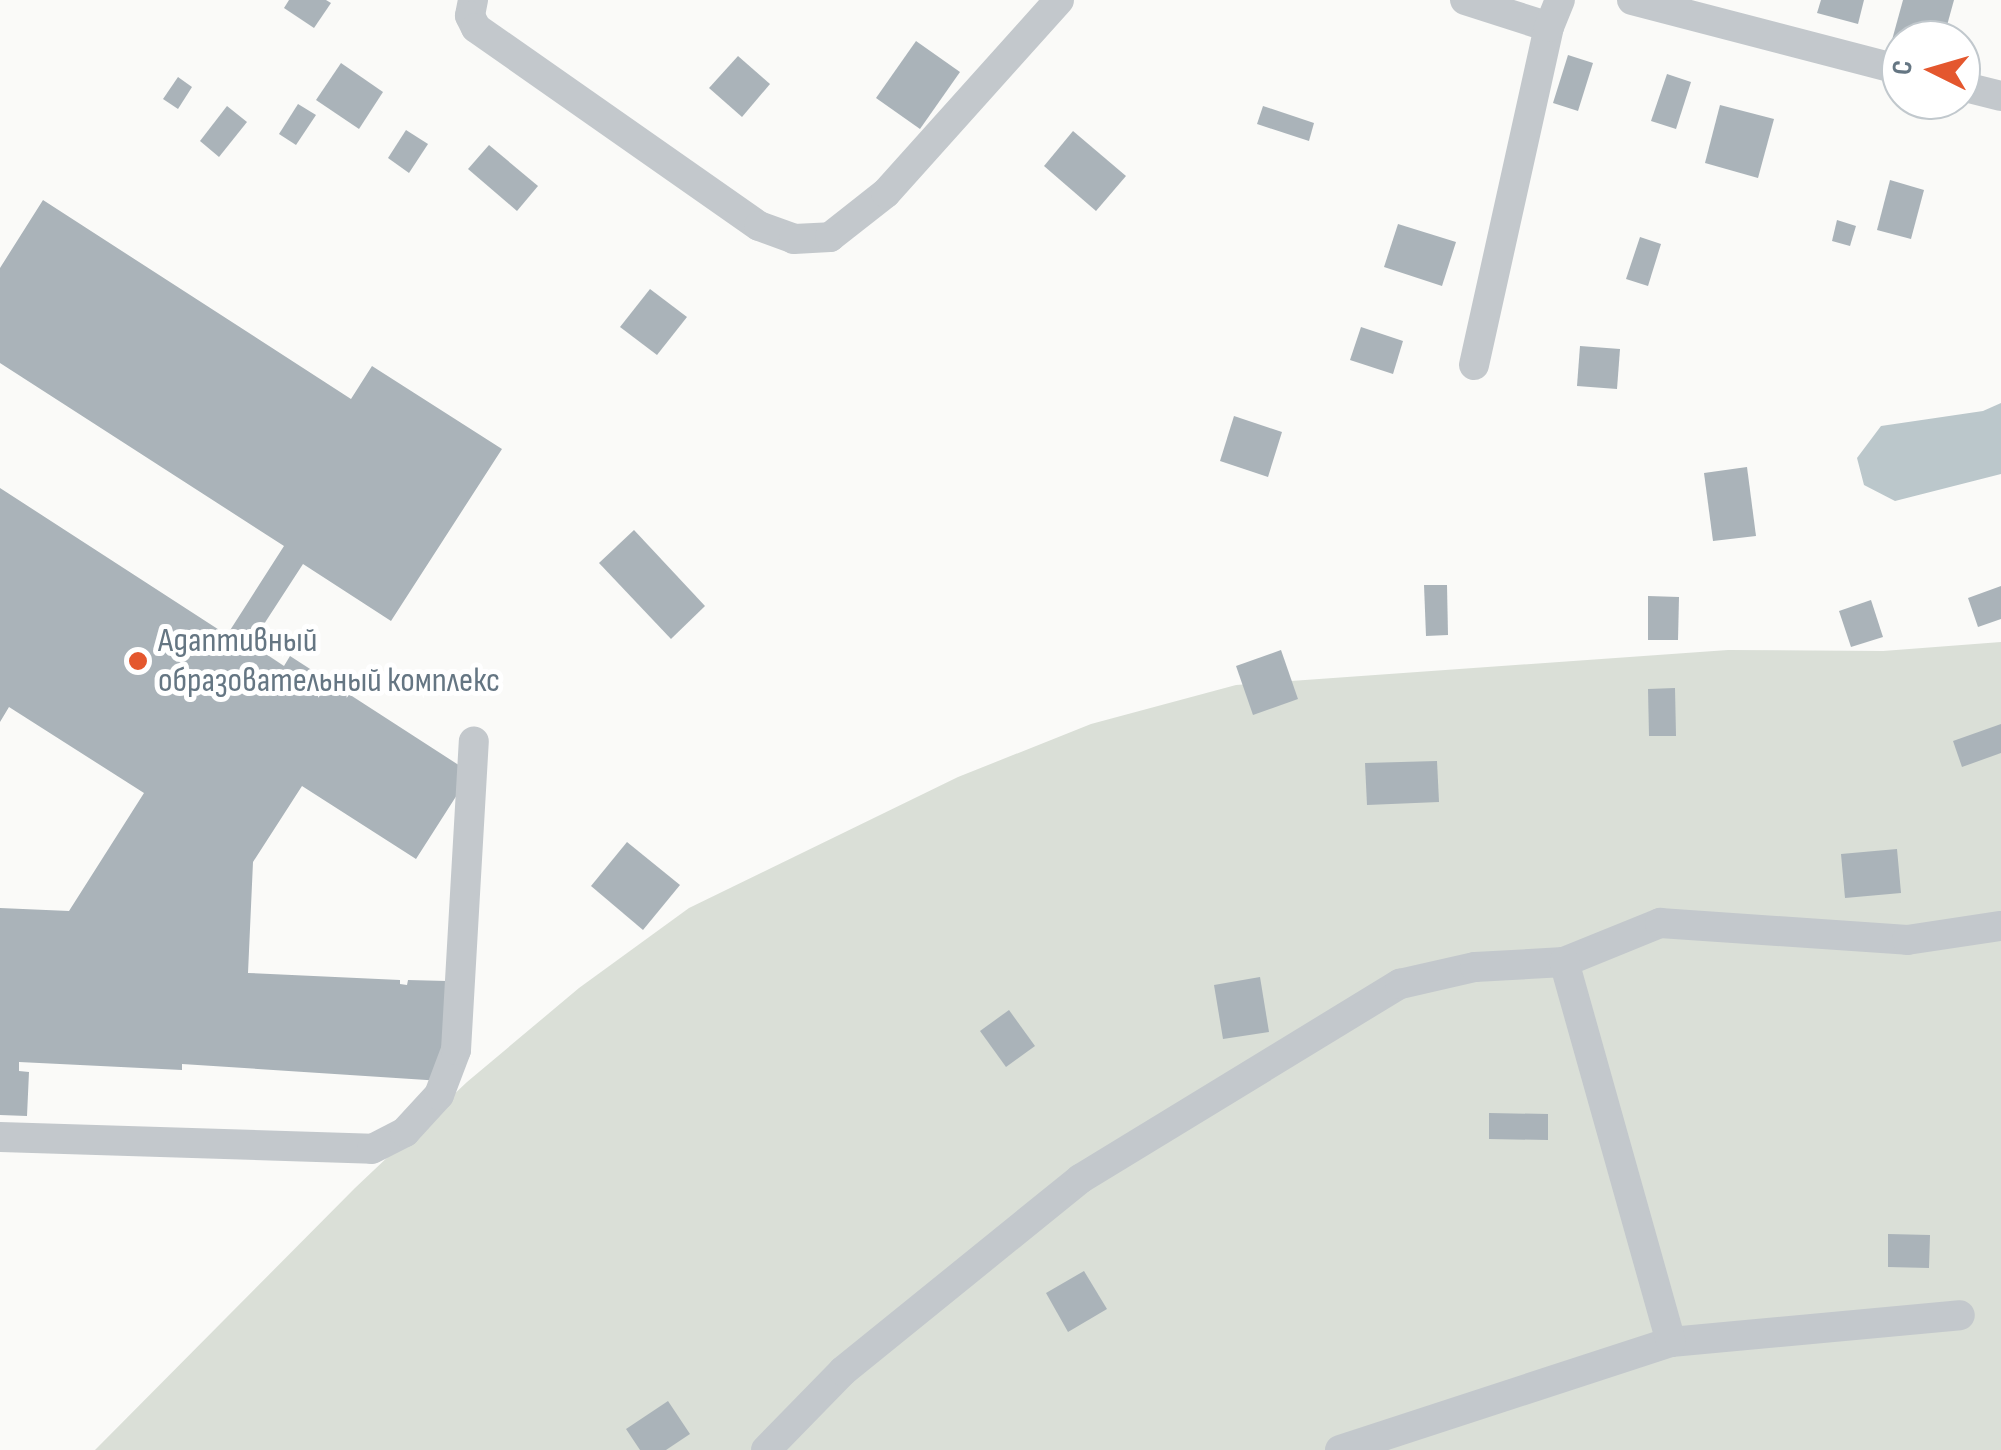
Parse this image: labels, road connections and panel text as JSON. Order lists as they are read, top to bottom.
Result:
{
  "places": ["Адаптивный образовательный комплекс"],
  "north": "left"
}
